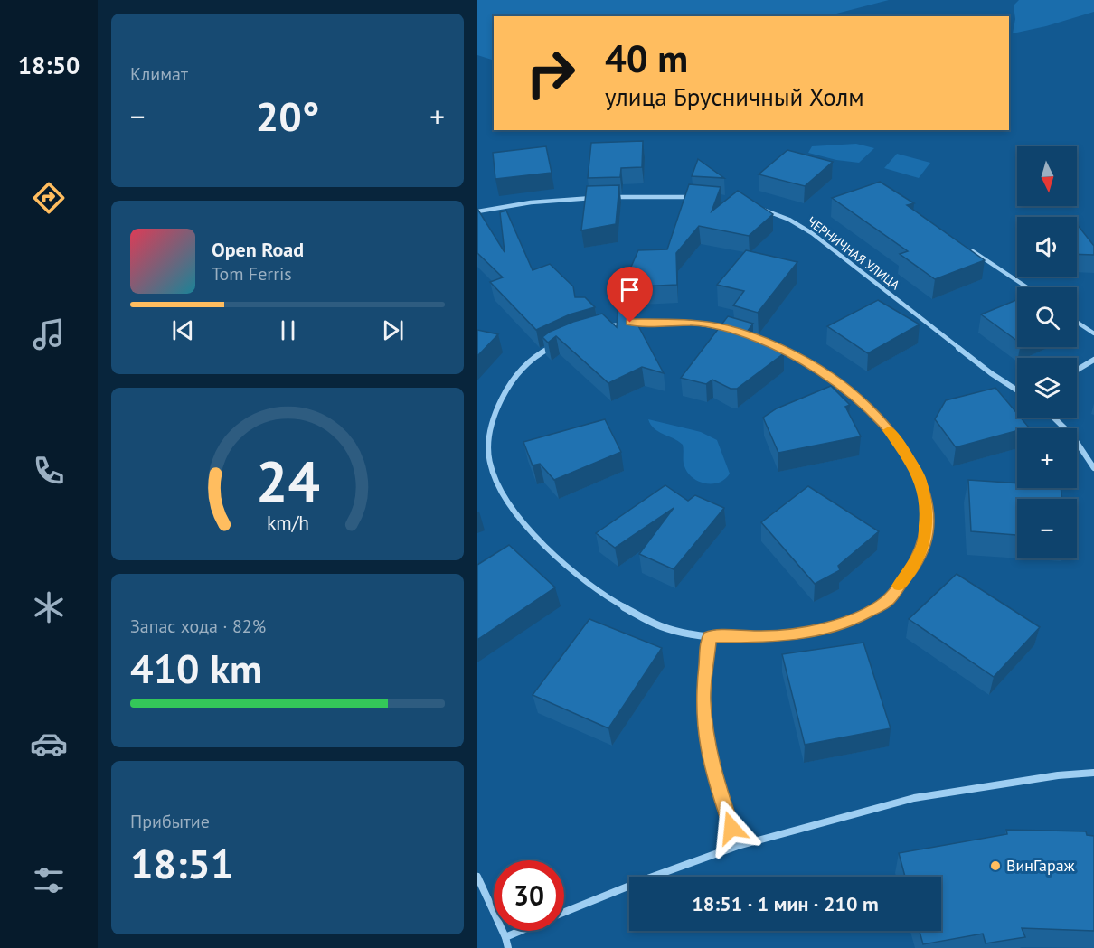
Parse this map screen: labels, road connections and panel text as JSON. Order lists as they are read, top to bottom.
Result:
{
  "streets": {
    "street": ["ЧЕРНИЧНАЯ УЛИЦА"]
  },
  "places": ["ВинГараж"],
  "north": "bottom",
  "page": {
    "tabs": "18:50",
    "tile": [
      "Климат",
      ["Запас хода · 82%", "410 km"],
      ["Прибытие", "18:51"]
    ],
    "turn": ["40 m", "улица Брусничный Холм"],
    "heat": ["−", "20°", "+"],
    "map_buttons": ["+", "−"],
    "song": ["Open Road", "Tom Ferris"],
    "limit": "30",
    "trip": "18:51 · 1 мин · 210 m",
    "gauge": ["24", "km/h"]
  }
}
